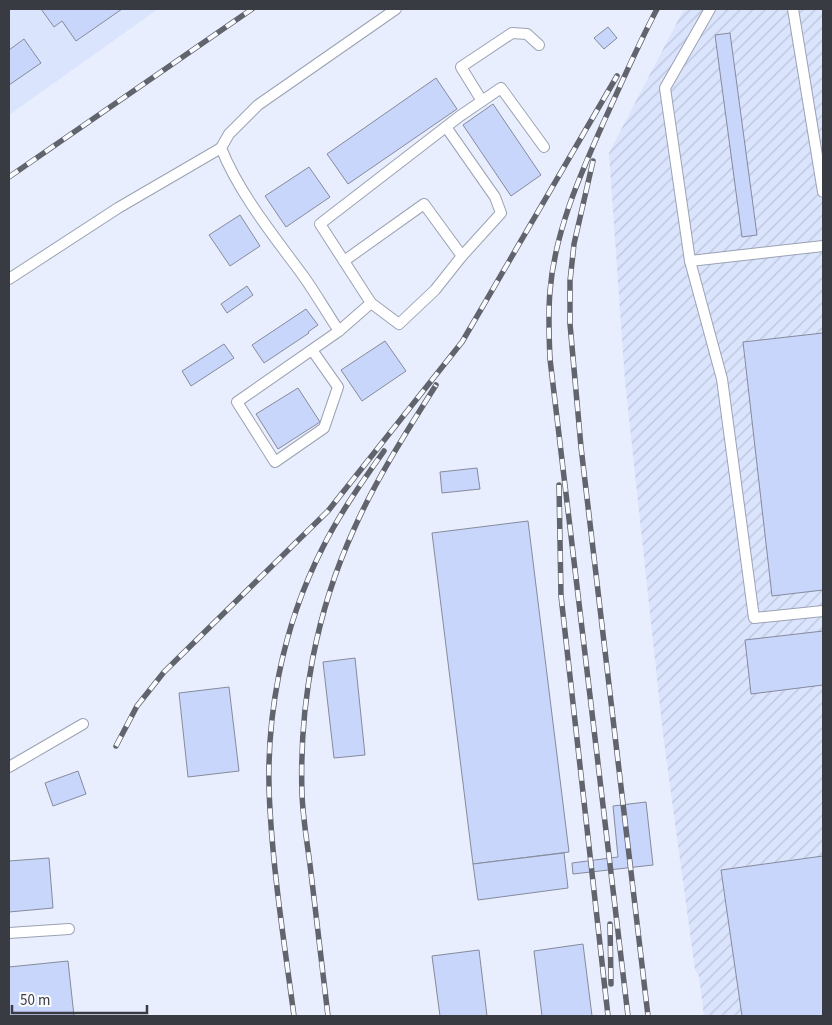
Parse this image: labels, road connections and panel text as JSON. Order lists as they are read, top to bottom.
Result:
{
  "scale_bar": "50 m"
}
